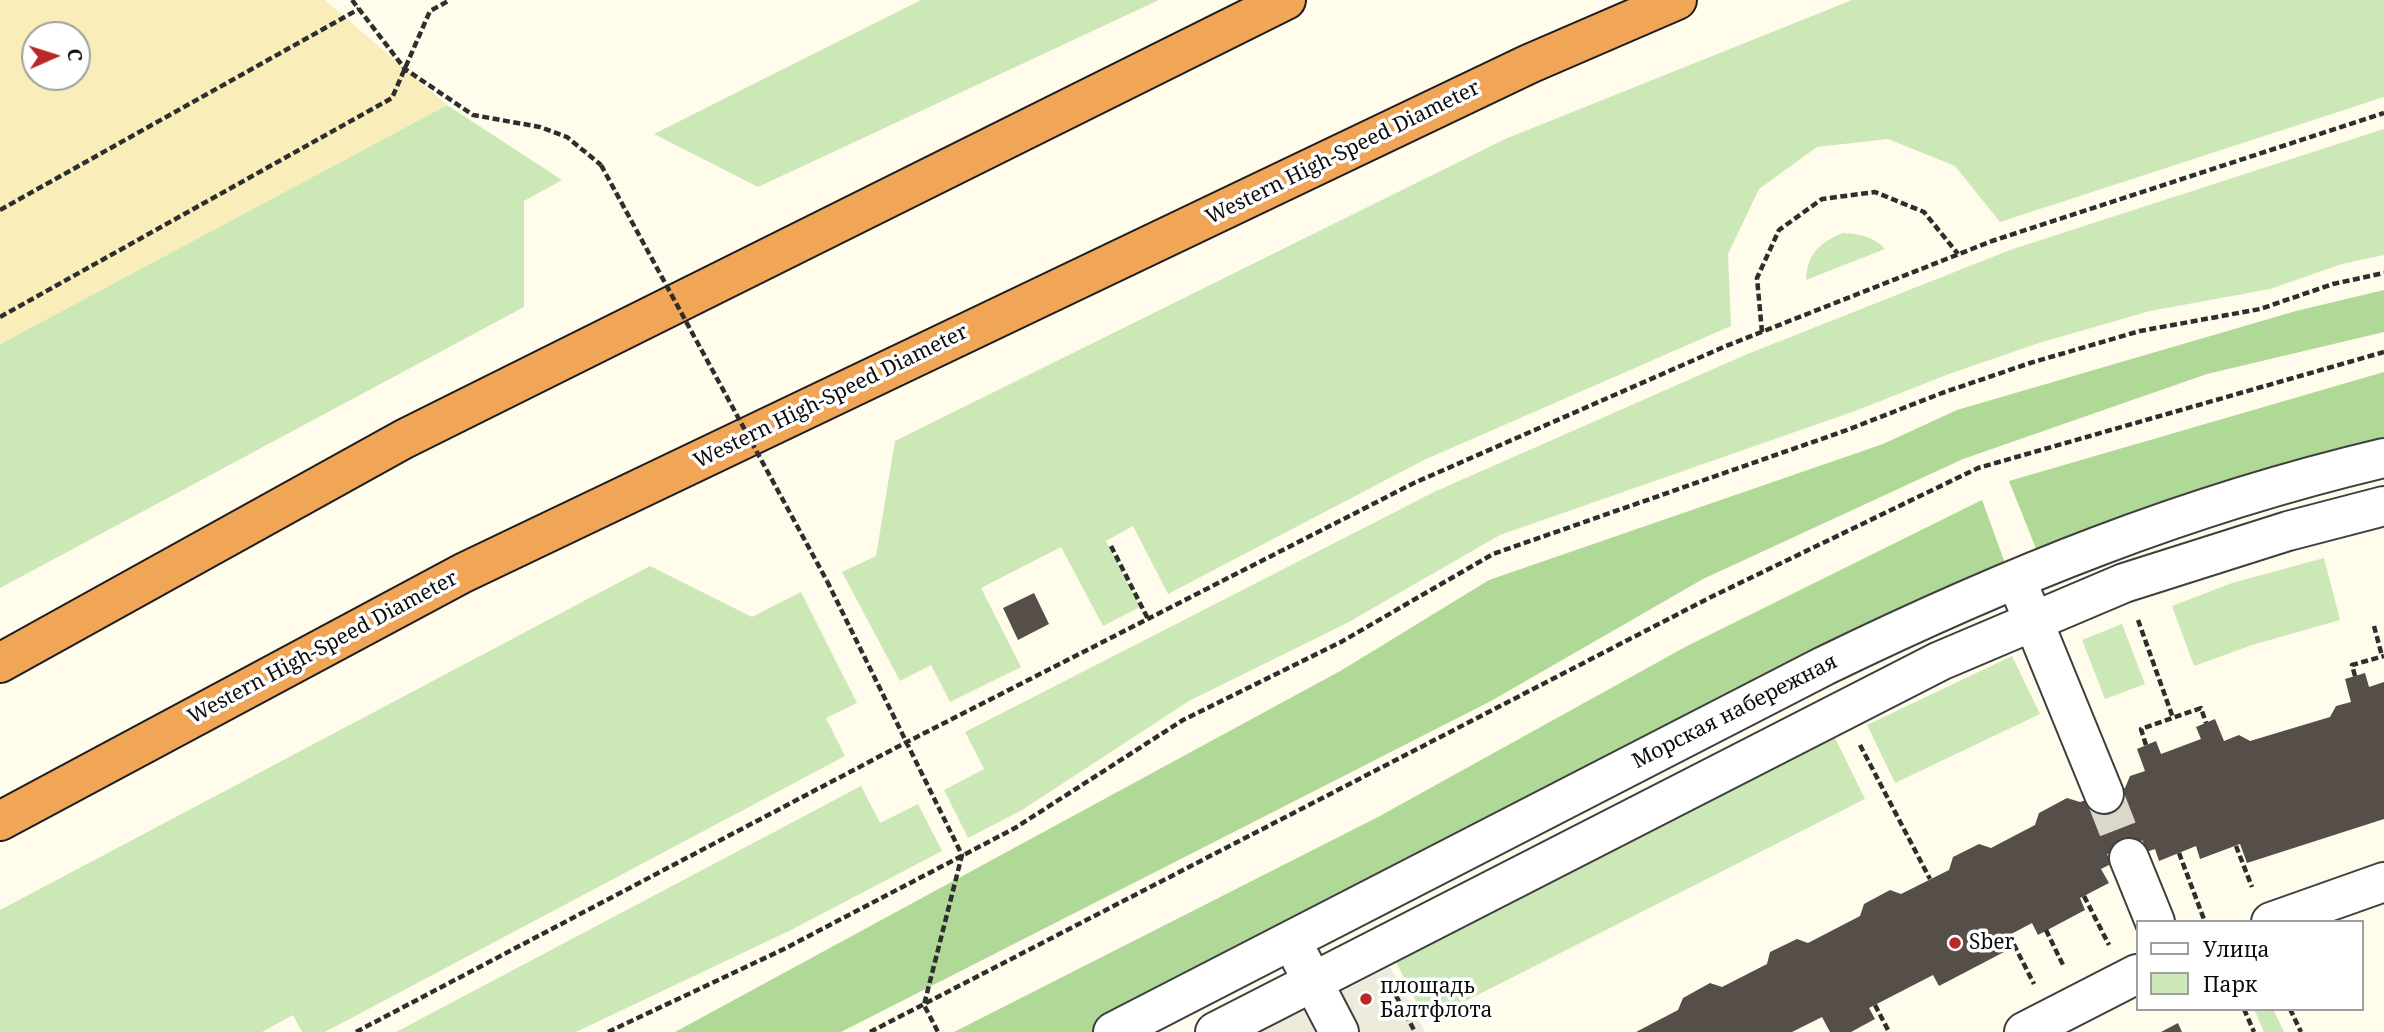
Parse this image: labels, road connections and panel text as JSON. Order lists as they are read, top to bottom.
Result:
{
  "streets": {
    "highway": ["Western High-Speed Diameter"],
    "street": ["Морская набережная"]
  },
  "places": ["Sber", "площадь Балтфлота"],
  "legend": ["Улица", "Парк"],
  "north": "right"
}
